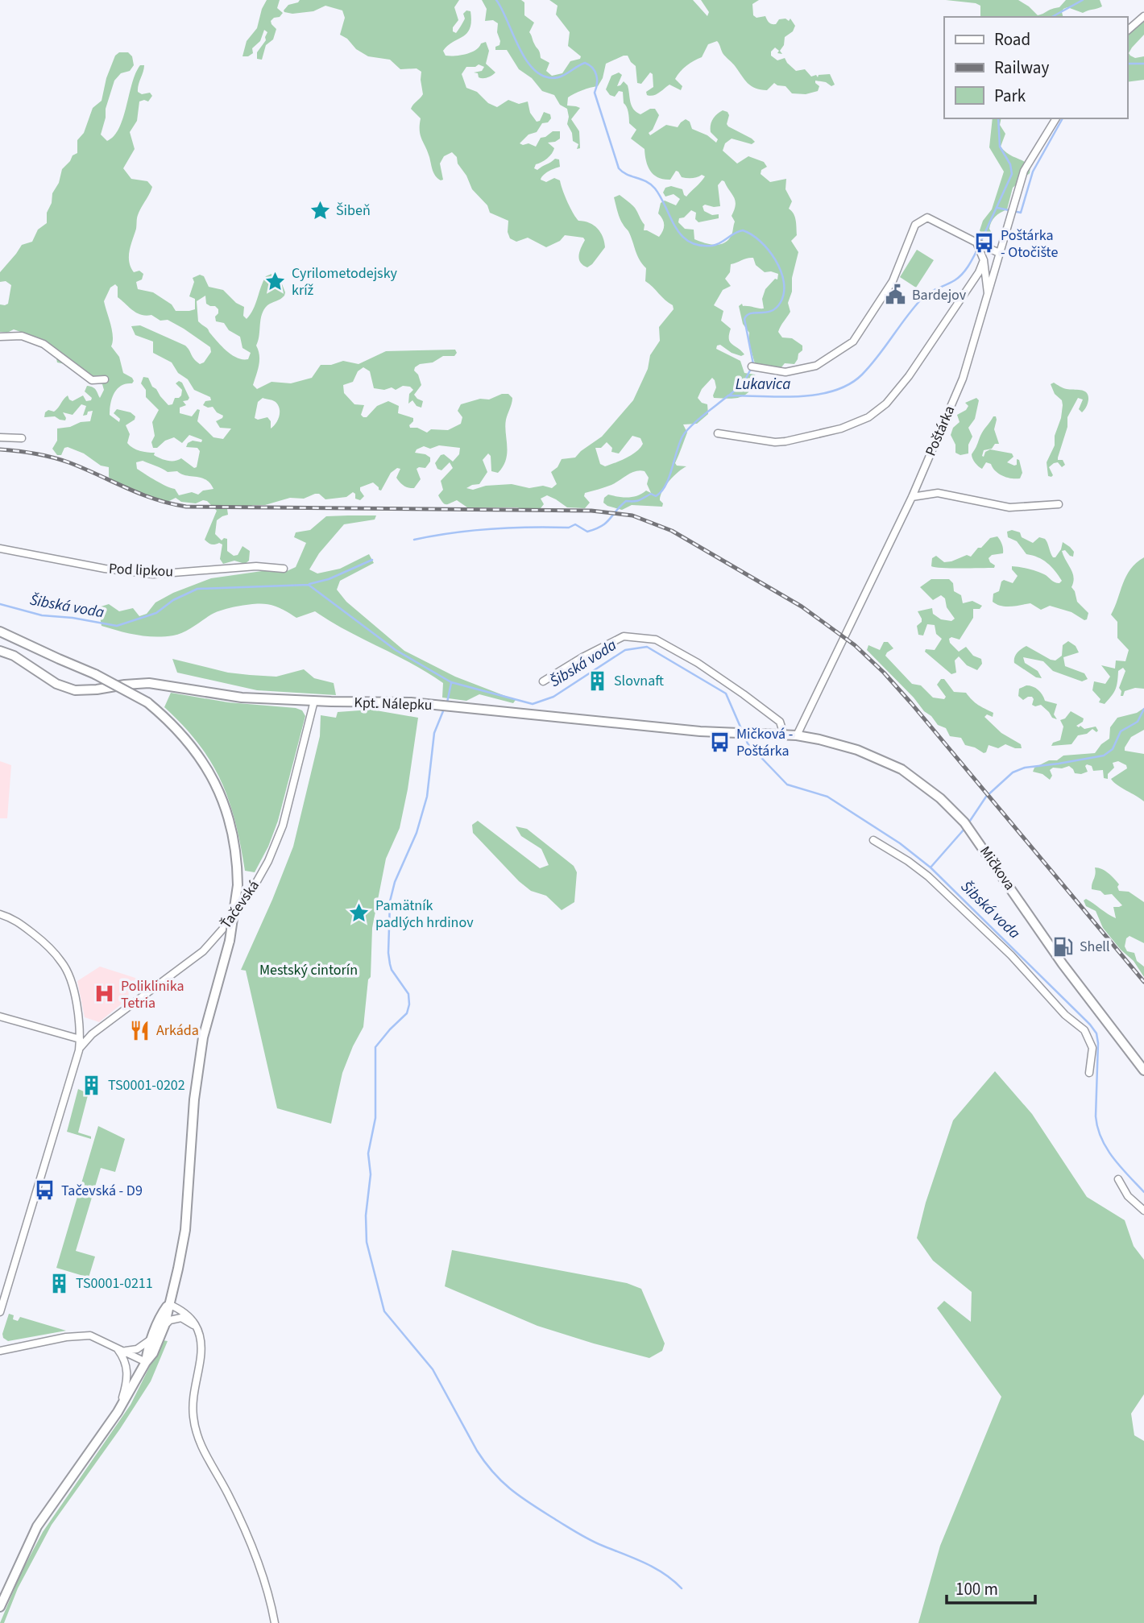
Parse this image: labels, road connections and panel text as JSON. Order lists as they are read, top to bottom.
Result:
{
  "streets": {
    "main road": ["Kpt. Nálepku", "Mičkova"],
    "street": ["Poštárka", "Pod lipkou", "Ťačevská"]
  },
  "crossings": [
    ["Poštárka", "Kpt. Nálepku"],
    ["Poštárka", "Mičkova"],
    ["Kpt. Nálepku", "Mičkova"],
    ["Kpt. Nálepku", "Ťačevská"]
  ],
  "water": ["Lukavica", "Šibská voda"],
  "parks": ["Mestský cintorín"],
  "places": {
    "place": ["Šibeň", "Cyrilometodejsky kríž", "Pamätník padlých hrdinov"],
    "bus stop": ["Poštárka - Otočište", "Mičková - Poštárka", "Tačevská - D9"],
    "public building": ["Bardejov"],
    "building": ["Slovnaft", "TS0001-0202", "TS0001-0211"],
    "fuel station": ["Shell"],
    "hospital": ["Poliklinika Tetria"],
    "restaurant": ["Arkáda"]
  },
  "legend": ["Road", "Railway", "Park"],
  "scale_bar": "100 m"
}
